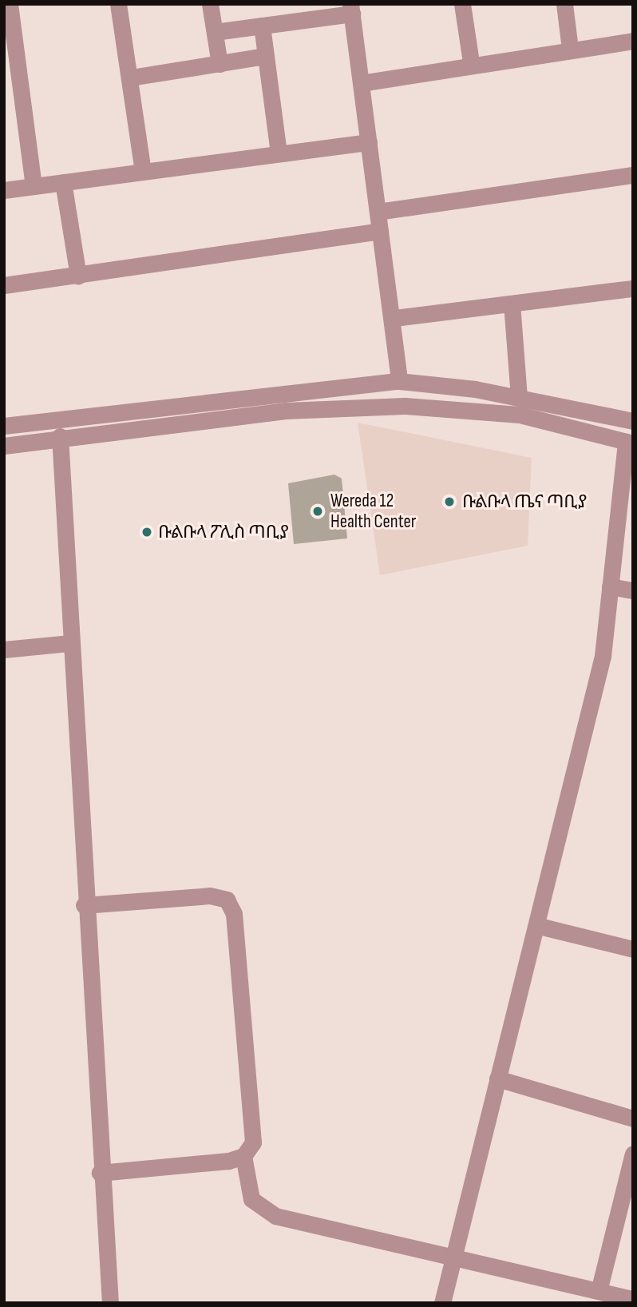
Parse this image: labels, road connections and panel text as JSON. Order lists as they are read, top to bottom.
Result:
{
  "places": ["ቡልቡላ ጤና ጣቢያ", "Wereda 12 Health Center", "ቡልቡላ ፖሊስ ጣቢያ"]
}
